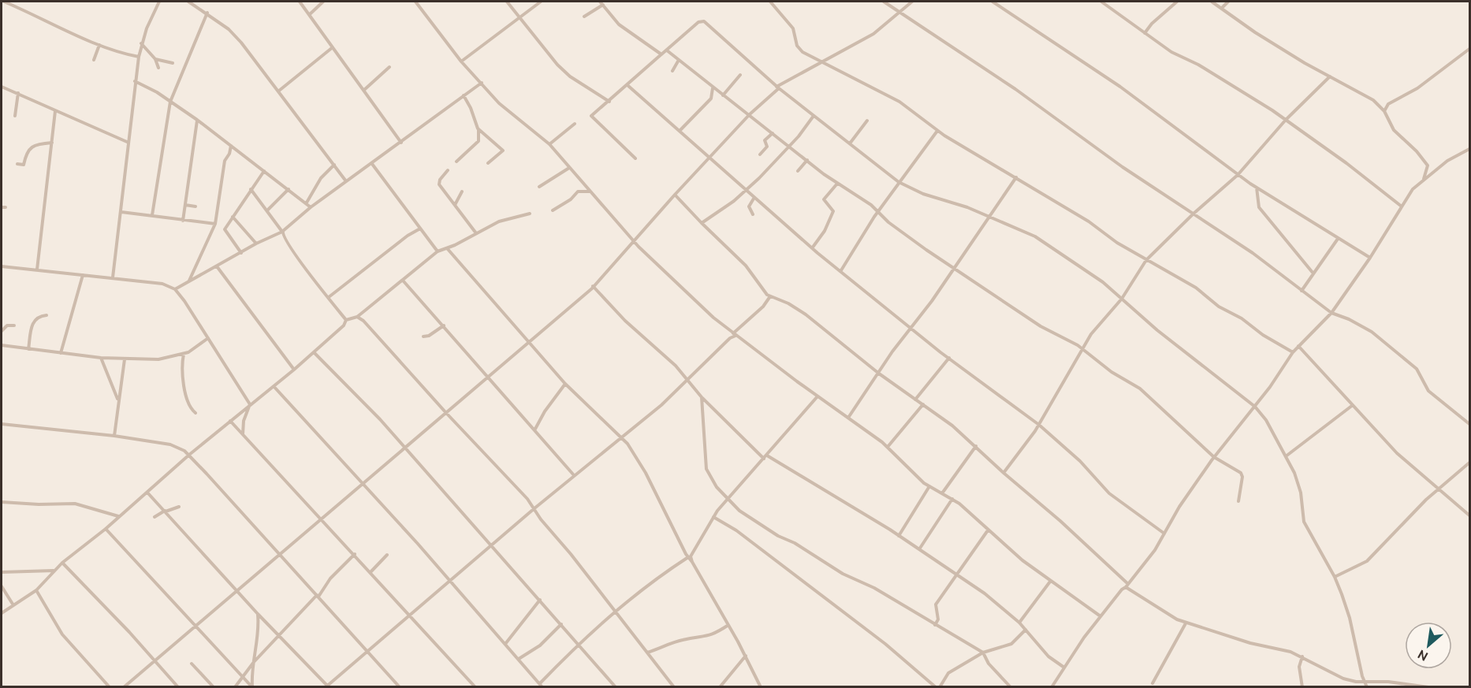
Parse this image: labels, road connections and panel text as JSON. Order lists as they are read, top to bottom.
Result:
{
  "north": "bottom left"
}
